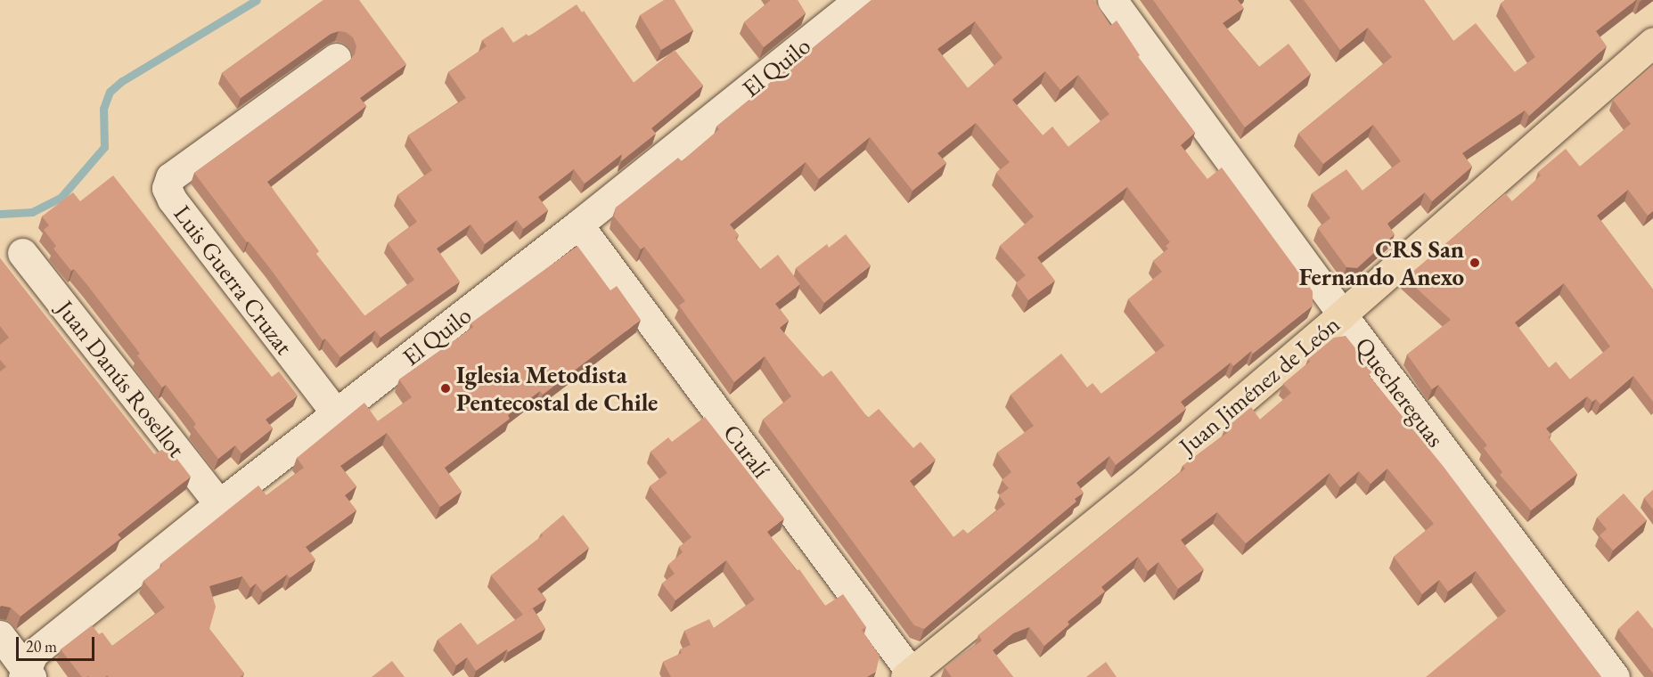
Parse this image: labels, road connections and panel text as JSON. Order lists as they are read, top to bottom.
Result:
{
  "streets": {
    "main road": ["Juan Jiménez de León"],
    "street": [
      "El Quilo",
      "Luis Guerra Cruzat",
      "Juan Danús Rosellot",
      "Quechereguas",
      "Curalí"
    ]
  },
  "crossings": [
    ["El Quilo", "Luis Guerra Cruzat"],
    ["El Quilo", "Juan Danús Rosellot"],
    ["El Quilo", "Curalí"],
    ["Juan Jiménez de León", "Quechereguas"],
    ["Juan Jiménez de León", "Curalí"]
  ],
  "places": ["CRS San Fernando Anexo", "Iglesia Metodista Pentecostal de Chile"],
  "scale_bar": "20 m"
}
